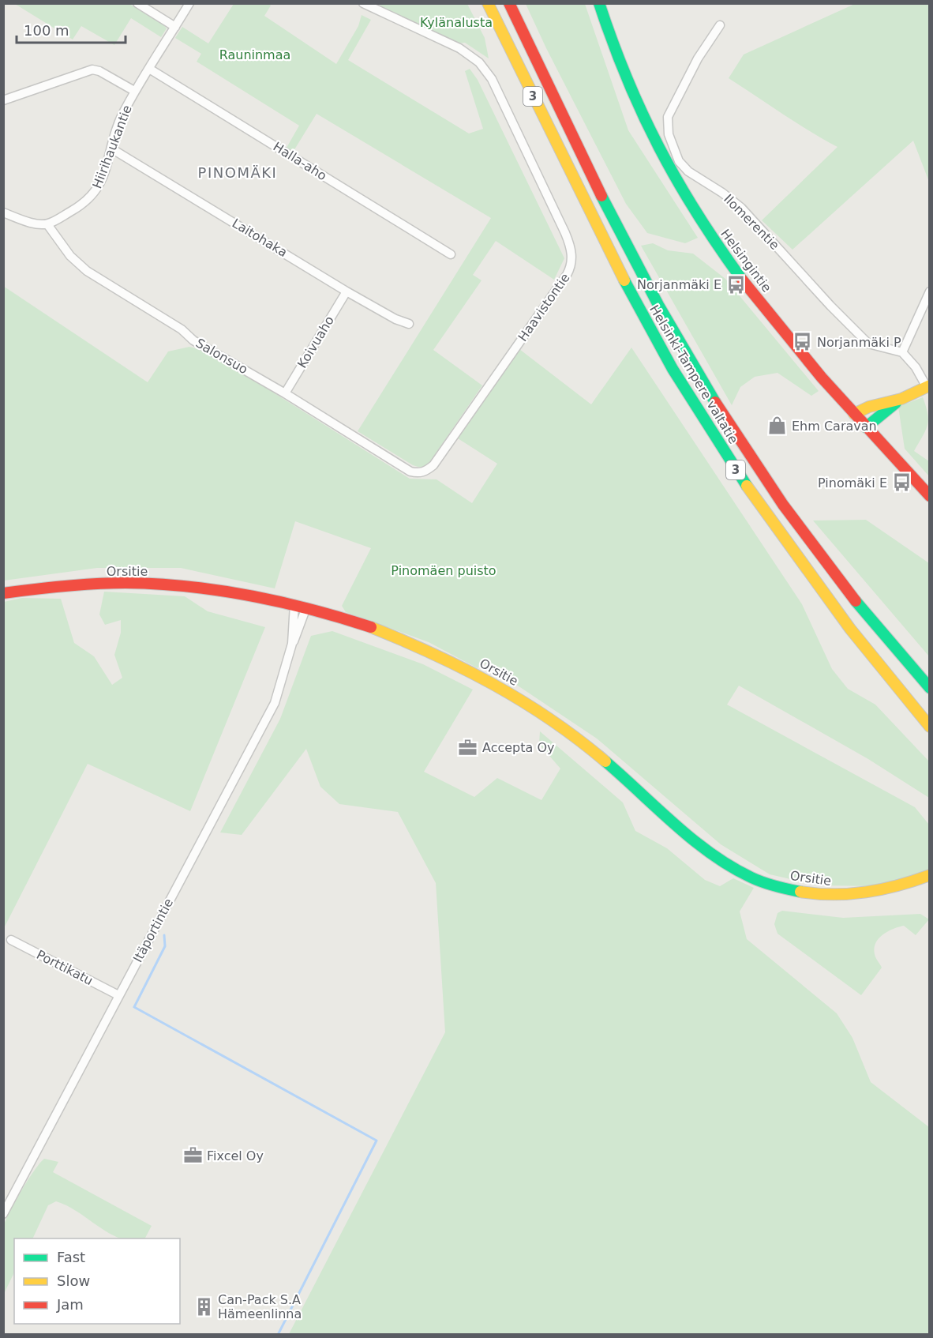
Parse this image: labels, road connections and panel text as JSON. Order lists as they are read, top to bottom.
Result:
{
  "streets": {
    "main road": [
      "3",
      "Helsingintie",
      "Helsinki-Tampere valtatie",
      "Orsitie"
    ],
    "street": [
      "Hiirihaukantie",
      "Halla-aho",
      "Ilomerentie",
      "Laitohaka",
      "Haavistontie",
      "Koivuaho",
      "Salonsuo",
      "Itäportintie",
      "Porttikatu"
    ]
  },
  "crossings": [
    ["Hiirihaukantie", "Halla-aho"],
    ["Hiirihaukantie", "Laitohaka"],
    ["Hiirihaukantie", "Salonsuo"],
    ["Laitohaka", "Koivuaho"],
    ["Haavistontie", "Salonsuo"],
    ["Koivuaho", "Salonsuo"],
    ["Orsitie", "Itäportintie"],
    ["Itäportintie", "Porttikatu"]
  ],
  "districts": ["PINOMÄKI"],
  "parks": ["Kylänalusta", "Rauninmaa", "Pinomäen puisto"],
  "places": {
    "bus stop": ["Norjanmäki E", "Norjanmäki P", "Pinomäki E"],
    "shop": ["Ehm Caravan"],
    "office": ["Accepta Oy", "Fixcel Oy"],
    "building": ["Can-Pack S.A Hämeenlinna"]
  },
  "legend": ["Fast", "Slow", "Jam"],
  "scale_bar": "100 m"
}
